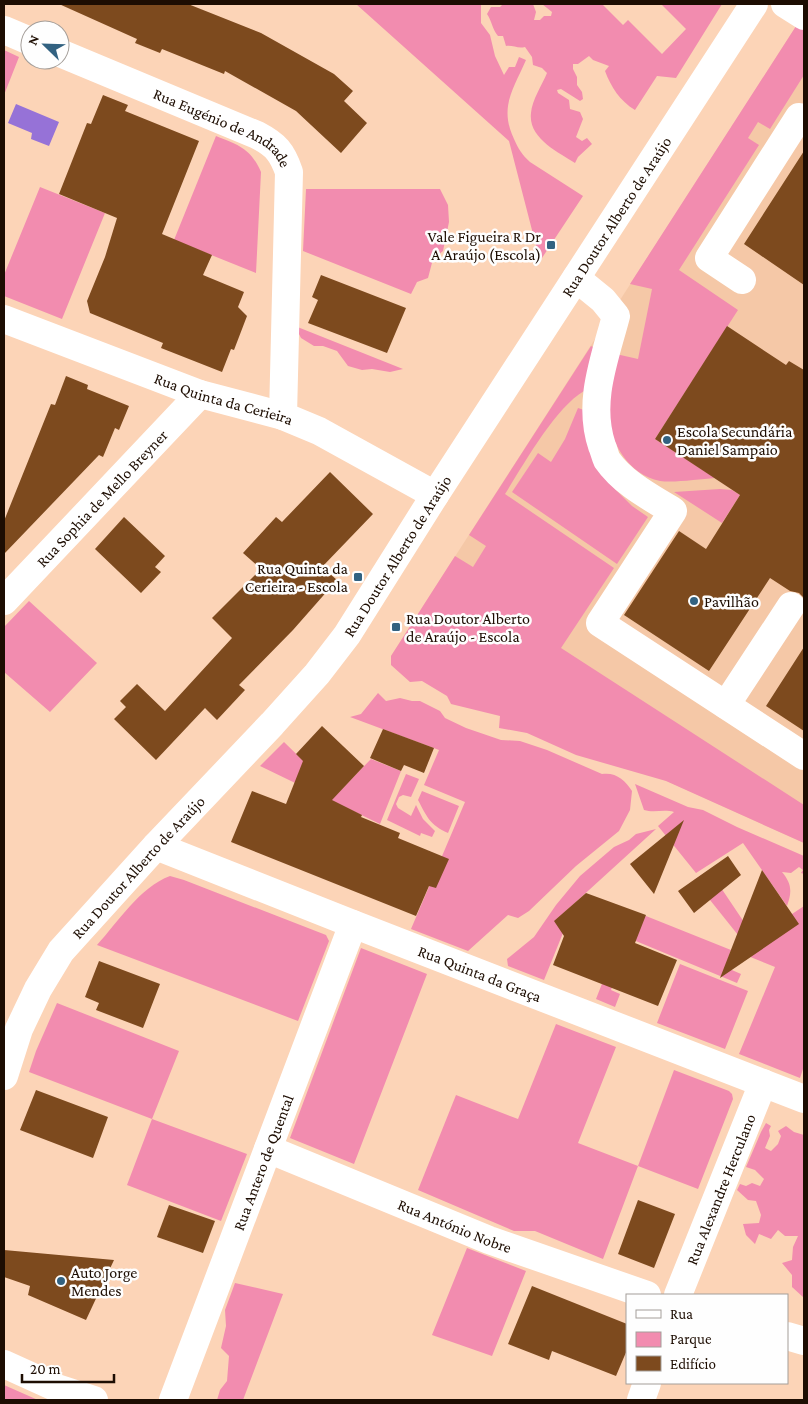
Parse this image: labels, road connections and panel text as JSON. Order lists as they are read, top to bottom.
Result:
{
  "streets": {
    "street": [
      "Rua Eugénio de Andrade",
      "Rua Doutor Alberto de Araújo",
      "Rua Quinta da Cerieira",
      "Rua Sophia de Mello Breyner",
      "Rua Quinta da Graça",
      "Rua Antero de Quental",
      "Rua Alexandre Herculano",
      "Rua António Nobre"
    ]
  },
  "crossings": [
    ["Rua Eugénio de Andrade", "Rua Quinta da Cerieira"],
    ["Rua Doutor Alberto de Araújo", "Rua Quinta da Cerieira"],
    ["Rua Doutor Alberto de Araújo", "Rua Quinta da Graça"],
    ["Rua Quinta da Cerieira", "Rua Sophia de Mello Breyner"],
    ["Rua Quinta da Graça", "Rua Antero de Quental"],
    ["Rua Quinta da Graça", "Rua Alexandre Herculano"],
    ["Rua Antero de Quental", "Rua António Nobre"]
  ],
  "places": {
    "transit": ["Vale Figueira R Dr A Araújo (Escola)", "Rua Quinta da Cerieira - Escola", "Rua Doutor Alberto de Araújo - Escola"],
    "other": ["Escola Secundária Daniel Sampaio", "Pavilhão", "Auto Jorge Mendes"]
  },
  "legend": ["Rua", "Parque", "Edifício"],
  "scale_bar": "20 m",
  "north": "top left"
}
